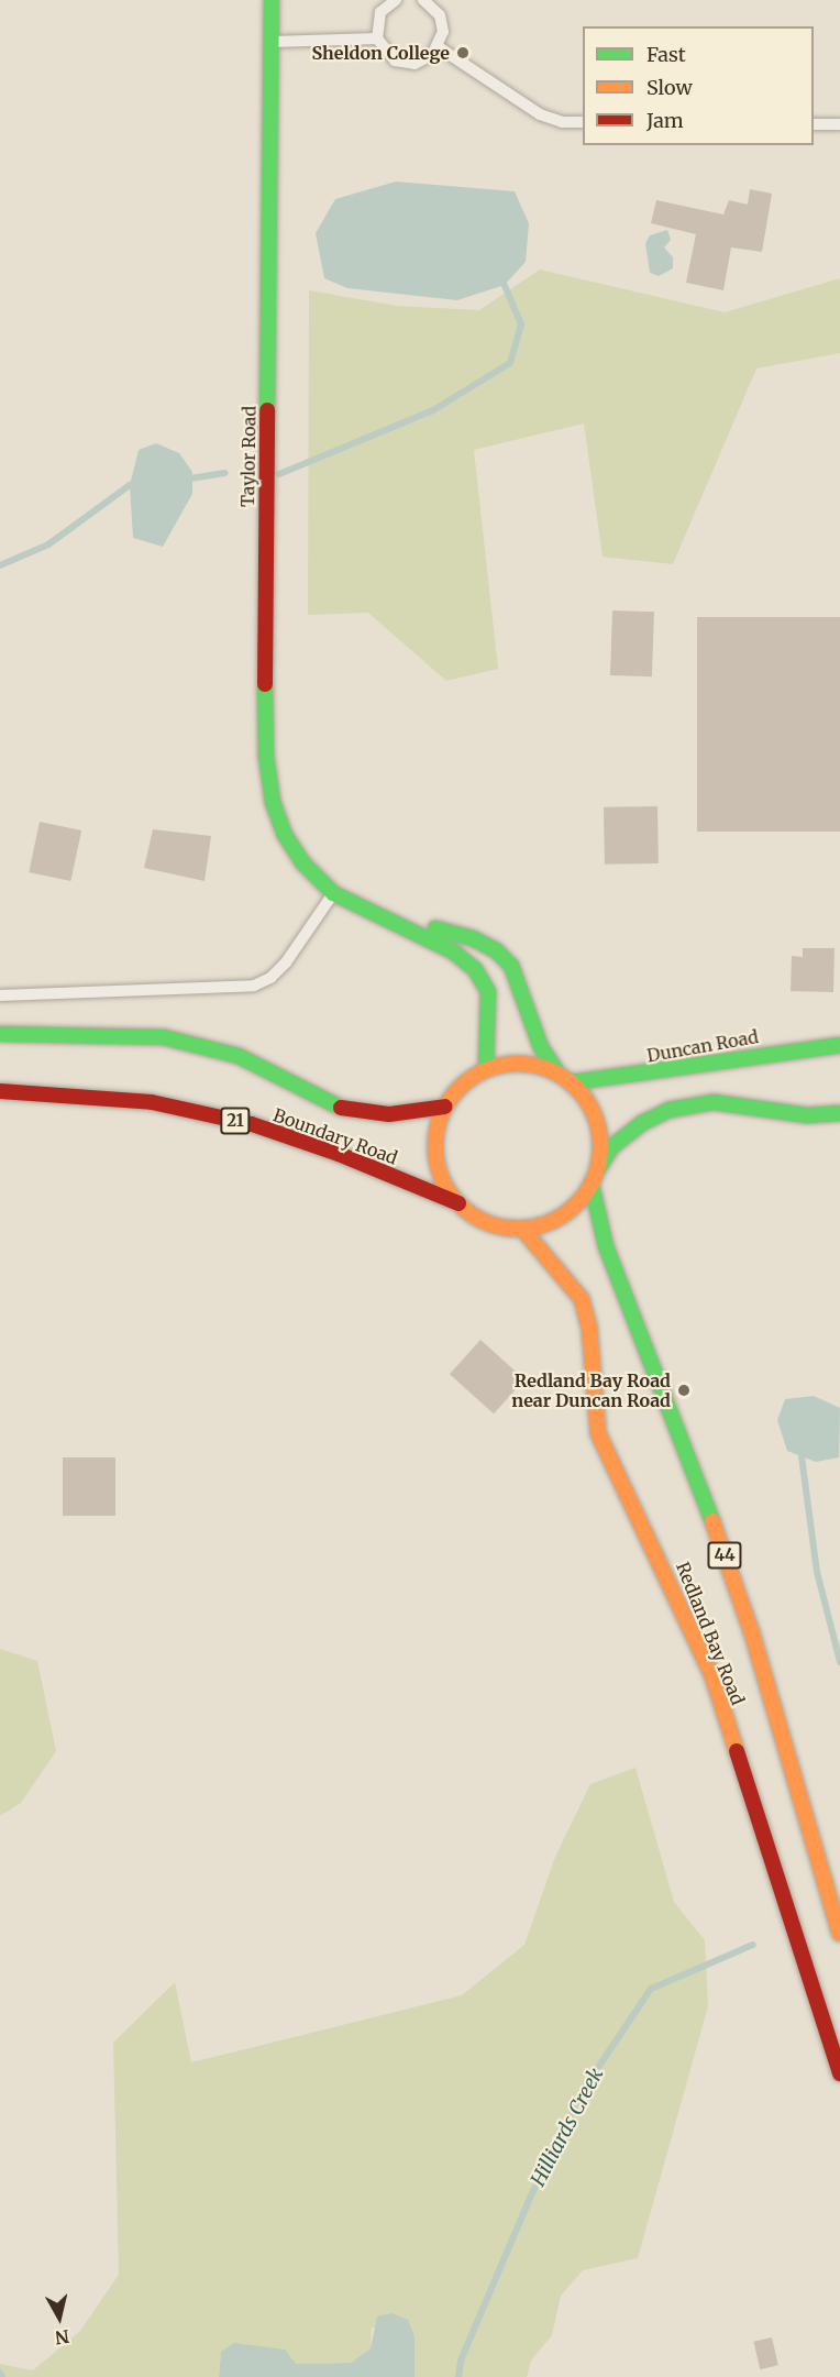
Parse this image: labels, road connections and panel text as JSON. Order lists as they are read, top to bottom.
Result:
{
  "streets": {
    "main road": [
      "Taylor Road",
      "Duncan Road",
      "21",
      "Boundary Road",
      "44",
      "Redland Bay Road"
    ]
  },
  "crossings": [
    ["Taylor Road", "Duncan Road"],
    ["Taylor Road", "21"],
    ["Taylor Road", "Boundary Road"],
    ["Taylor Road", "Redland Bay Road"],
    ["Duncan Road", "21"],
    ["Duncan Road", "Boundary Road"],
    ["Duncan Road", "Redland Bay Road"],
    ["21", "Boundary Road"],
    ["21", "Redland Bay Road"],
    ["Boundary Road", "Redland Bay Road"]
  ],
  "water": ["Hilliards Creek"],
  "places": ["Sheldon College", "Redland Bay Road near Duncan Road"],
  "legend": ["Fast", "Slow", "Jam"],
  "north": "bottom"
}
